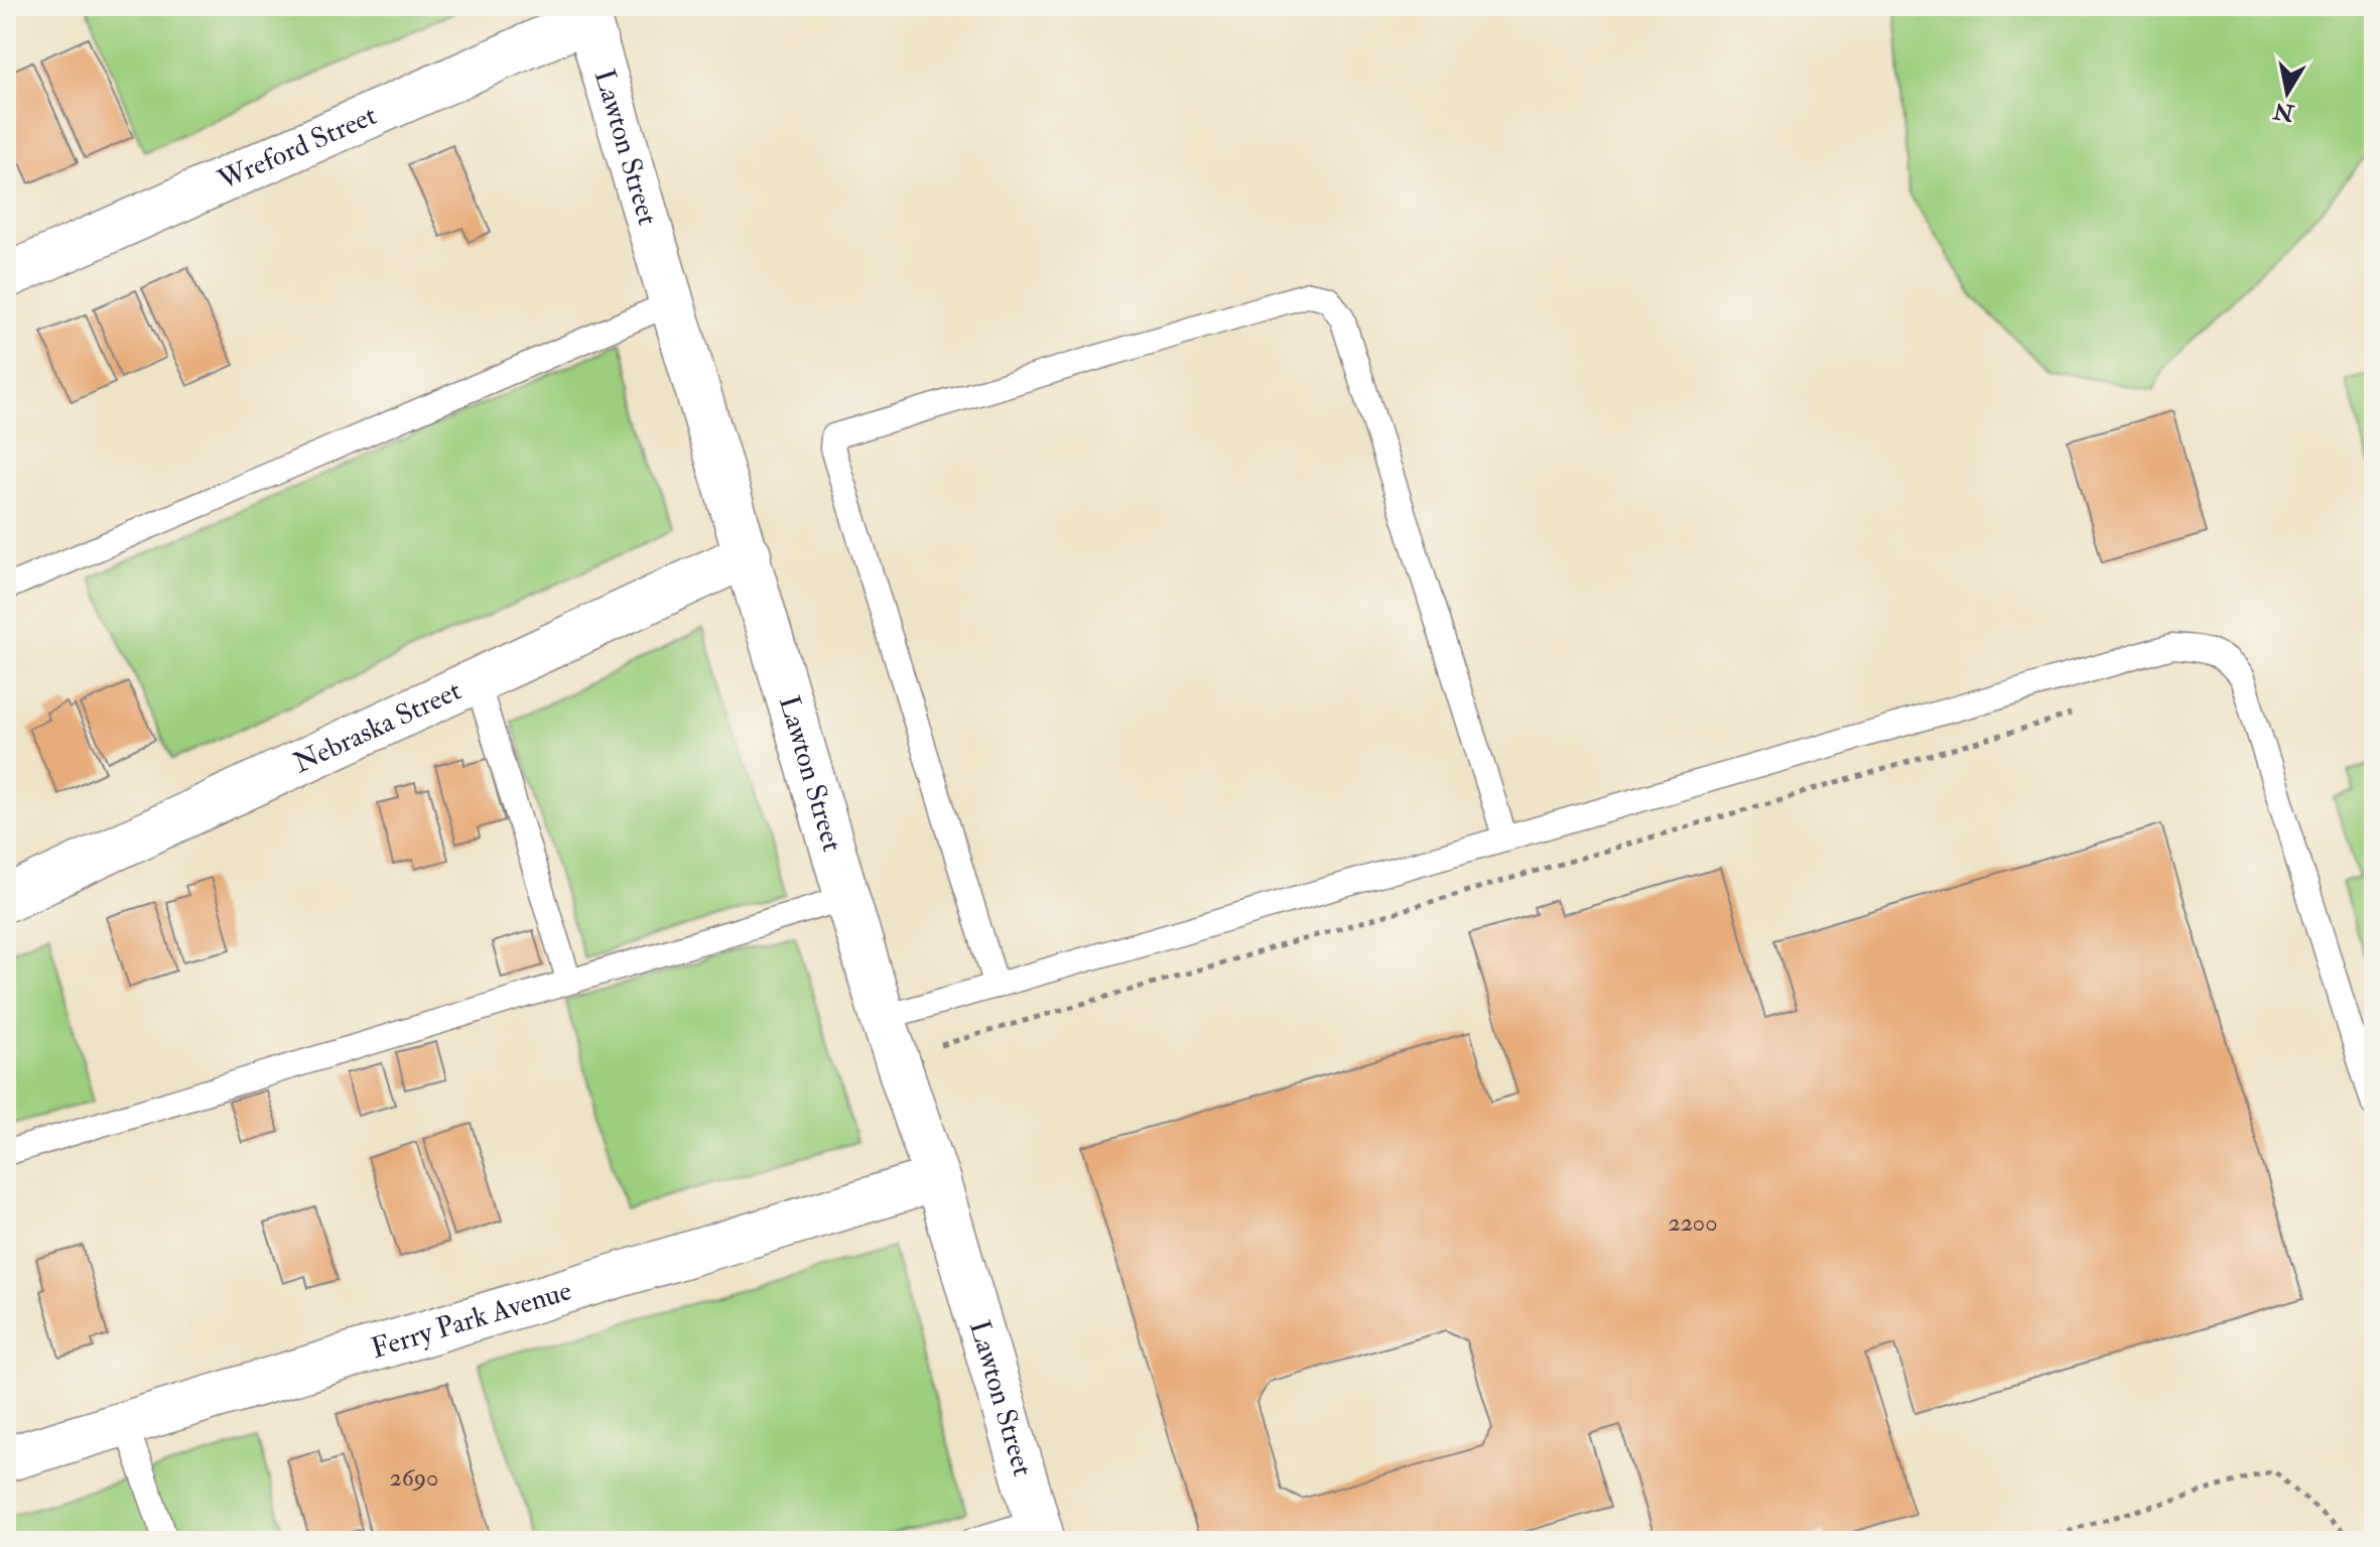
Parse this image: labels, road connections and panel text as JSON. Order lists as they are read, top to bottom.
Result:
{
  "streets": {
    "street": [
      "Wreford Street",
      "Lawton Street",
      "Nebraska Street",
      "Ferry Park Avenue"
    ]
  },
  "crossings": [
    ["Wreford Street", "Lawton Street"],
    ["Lawton Street", "Nebraska Street"],
    ["Lawton Street", "Ferry Park Avenue"]
  ],
  "house_numbers": ["2200", "2690"],
  "north": "bottom"
}
